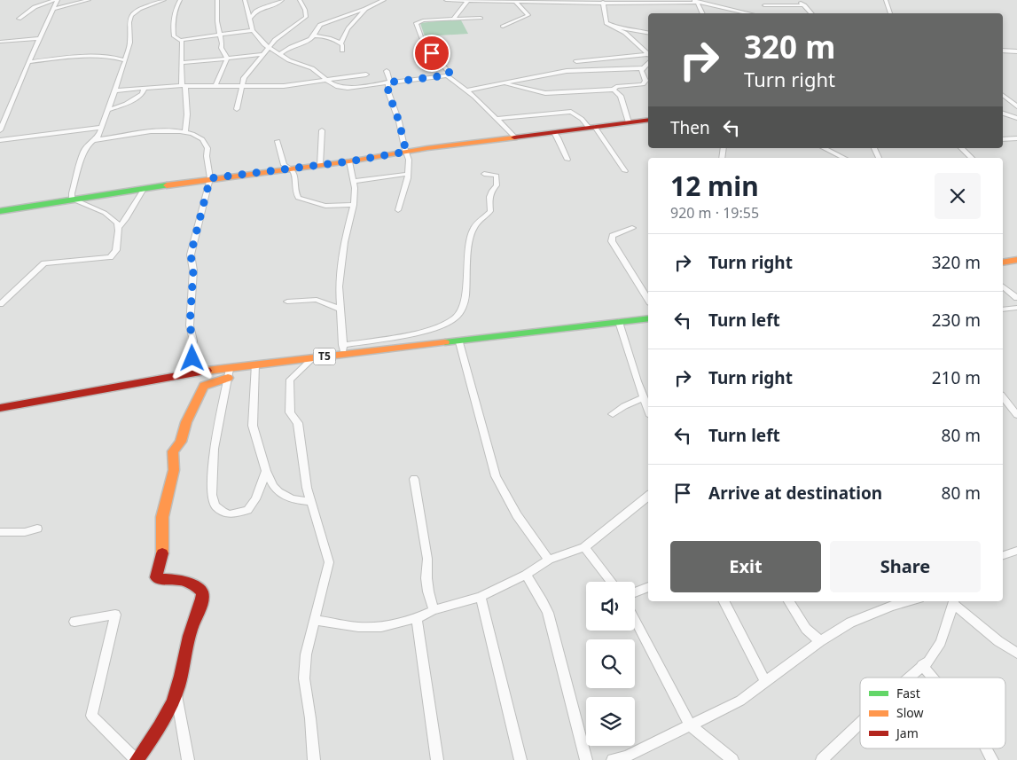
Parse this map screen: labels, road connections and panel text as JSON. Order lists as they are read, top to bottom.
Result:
{
  "streets": {
    "main road": ["T5"]
  },
  "legend": ["Fast", "Slow", "Jam"],
  "page": {
    "turn": ["320 m", "Turn right"],
    "then": "Then",
    "heading": ["12 min", "920 m · 19:55"],
    "list": [
      {
        "name": "Turn right",
        "value": "320 m"
      },
      {
        "name": "Turn left",
        "value": "230 m"
      },
      {
        "name": "Turn right",
        "value": "210 m"
      },
      {
        "name": "Turn left",
        "value": "80 m"
      },
      {
        "name": "Arrive at destination",
        "value": "80 m"
      }
    ],
    "buttons": ["Exit", "Share"]
  }
}
